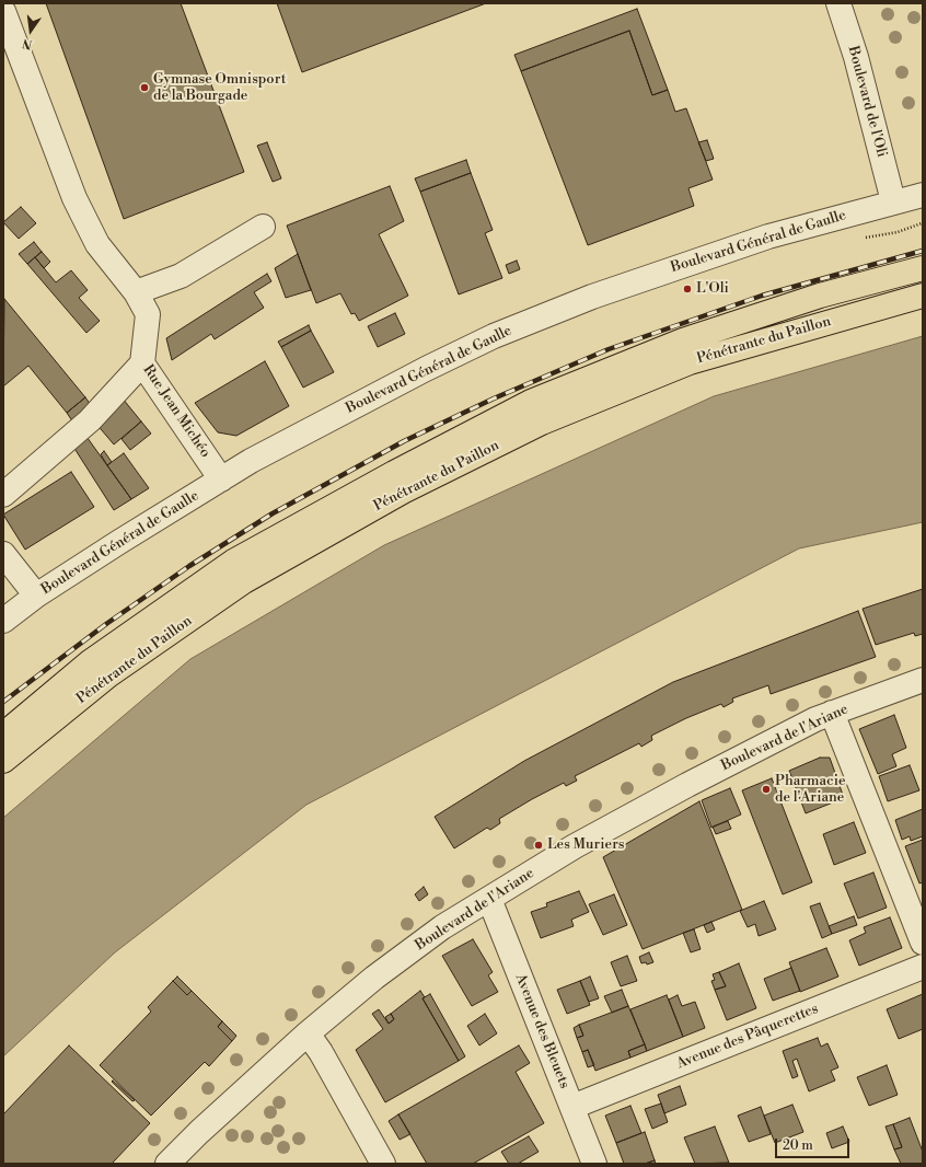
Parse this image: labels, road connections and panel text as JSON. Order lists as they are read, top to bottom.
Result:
{
  "streets": {
    "main road": ["Pénétrante du Paillon"],
    "street": [
      "Boulevard de l'Oli",
      "Boulevard Général de Gaulle",
      "Rue Jean Michéo",
      "Boulevard de l'Ariane",
      "Avenue des Bleuets",
      "Avenue des Pâquerettes"
    ]
  },
  "crossings": [
    ["Boulevard de l'Oli", "Boulevard Général de Gaulle"],
    ["Boulevard Général de Gaulle", "Rue Jean Michéo"],
    ["Boulevard de l'Ariane", "Avenue des Bleuets"],
    ["Avenue des Bleuets", "Avenue des Pâquerettes"]
  ],
  "places": [
    "Gymnase Omnisport de la Bourgade",
    "L'Oli",
    "Pharmacie de l'Ariane",
    "Les Muriers"
  ],
  "scale_bar": "20 m",
  "north": "bottom"
}
